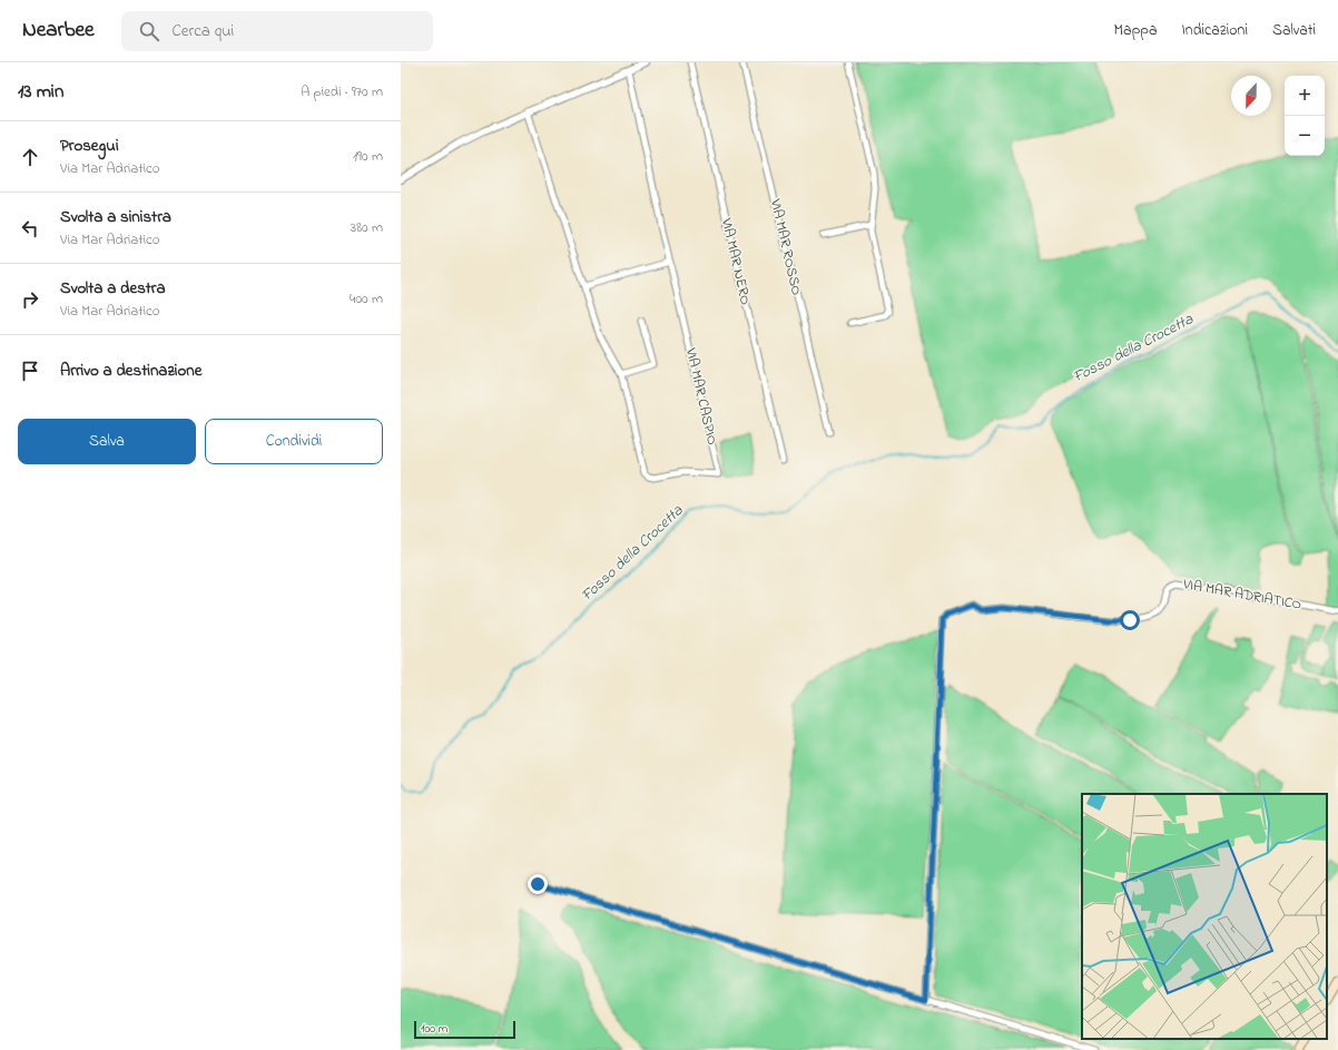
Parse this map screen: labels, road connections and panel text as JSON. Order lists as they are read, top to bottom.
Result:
{
  "streets": {
    "street": [
      "VIA MAR ROSSO",
      "VIA MAR NERO",
      "VIA MAR CASPIO",
      "VIA MAR ADRIATICO"
    ]
  },
  "water": ["Fosso della Crocetta"],
  "scale_bar": "100 m",
  "north": "bottom",
  "page": {
    "header": "Nearbee",
    "search": "Cerca qui",
    "nav": ["Mappa", "Indicazioni", "Salvati"],
    "heading": ["13 min", "A piedi · 970 m"],
    "map_buttons": ["+", "−"],
    "list": [
      ["Prosegui", "Via Mar Adriatico", "190 m"],
      ["Svolta a sinistra", "Via Mar Adriatico", "380 m"],
      ["Svolta a destra", "Via Mar Adriatico", "400 m"],
      "Arrivo a destinazione"
    ],
    "buttons": ["Salva", "Condividi"],
    "scale": "100 m"
  }
}
